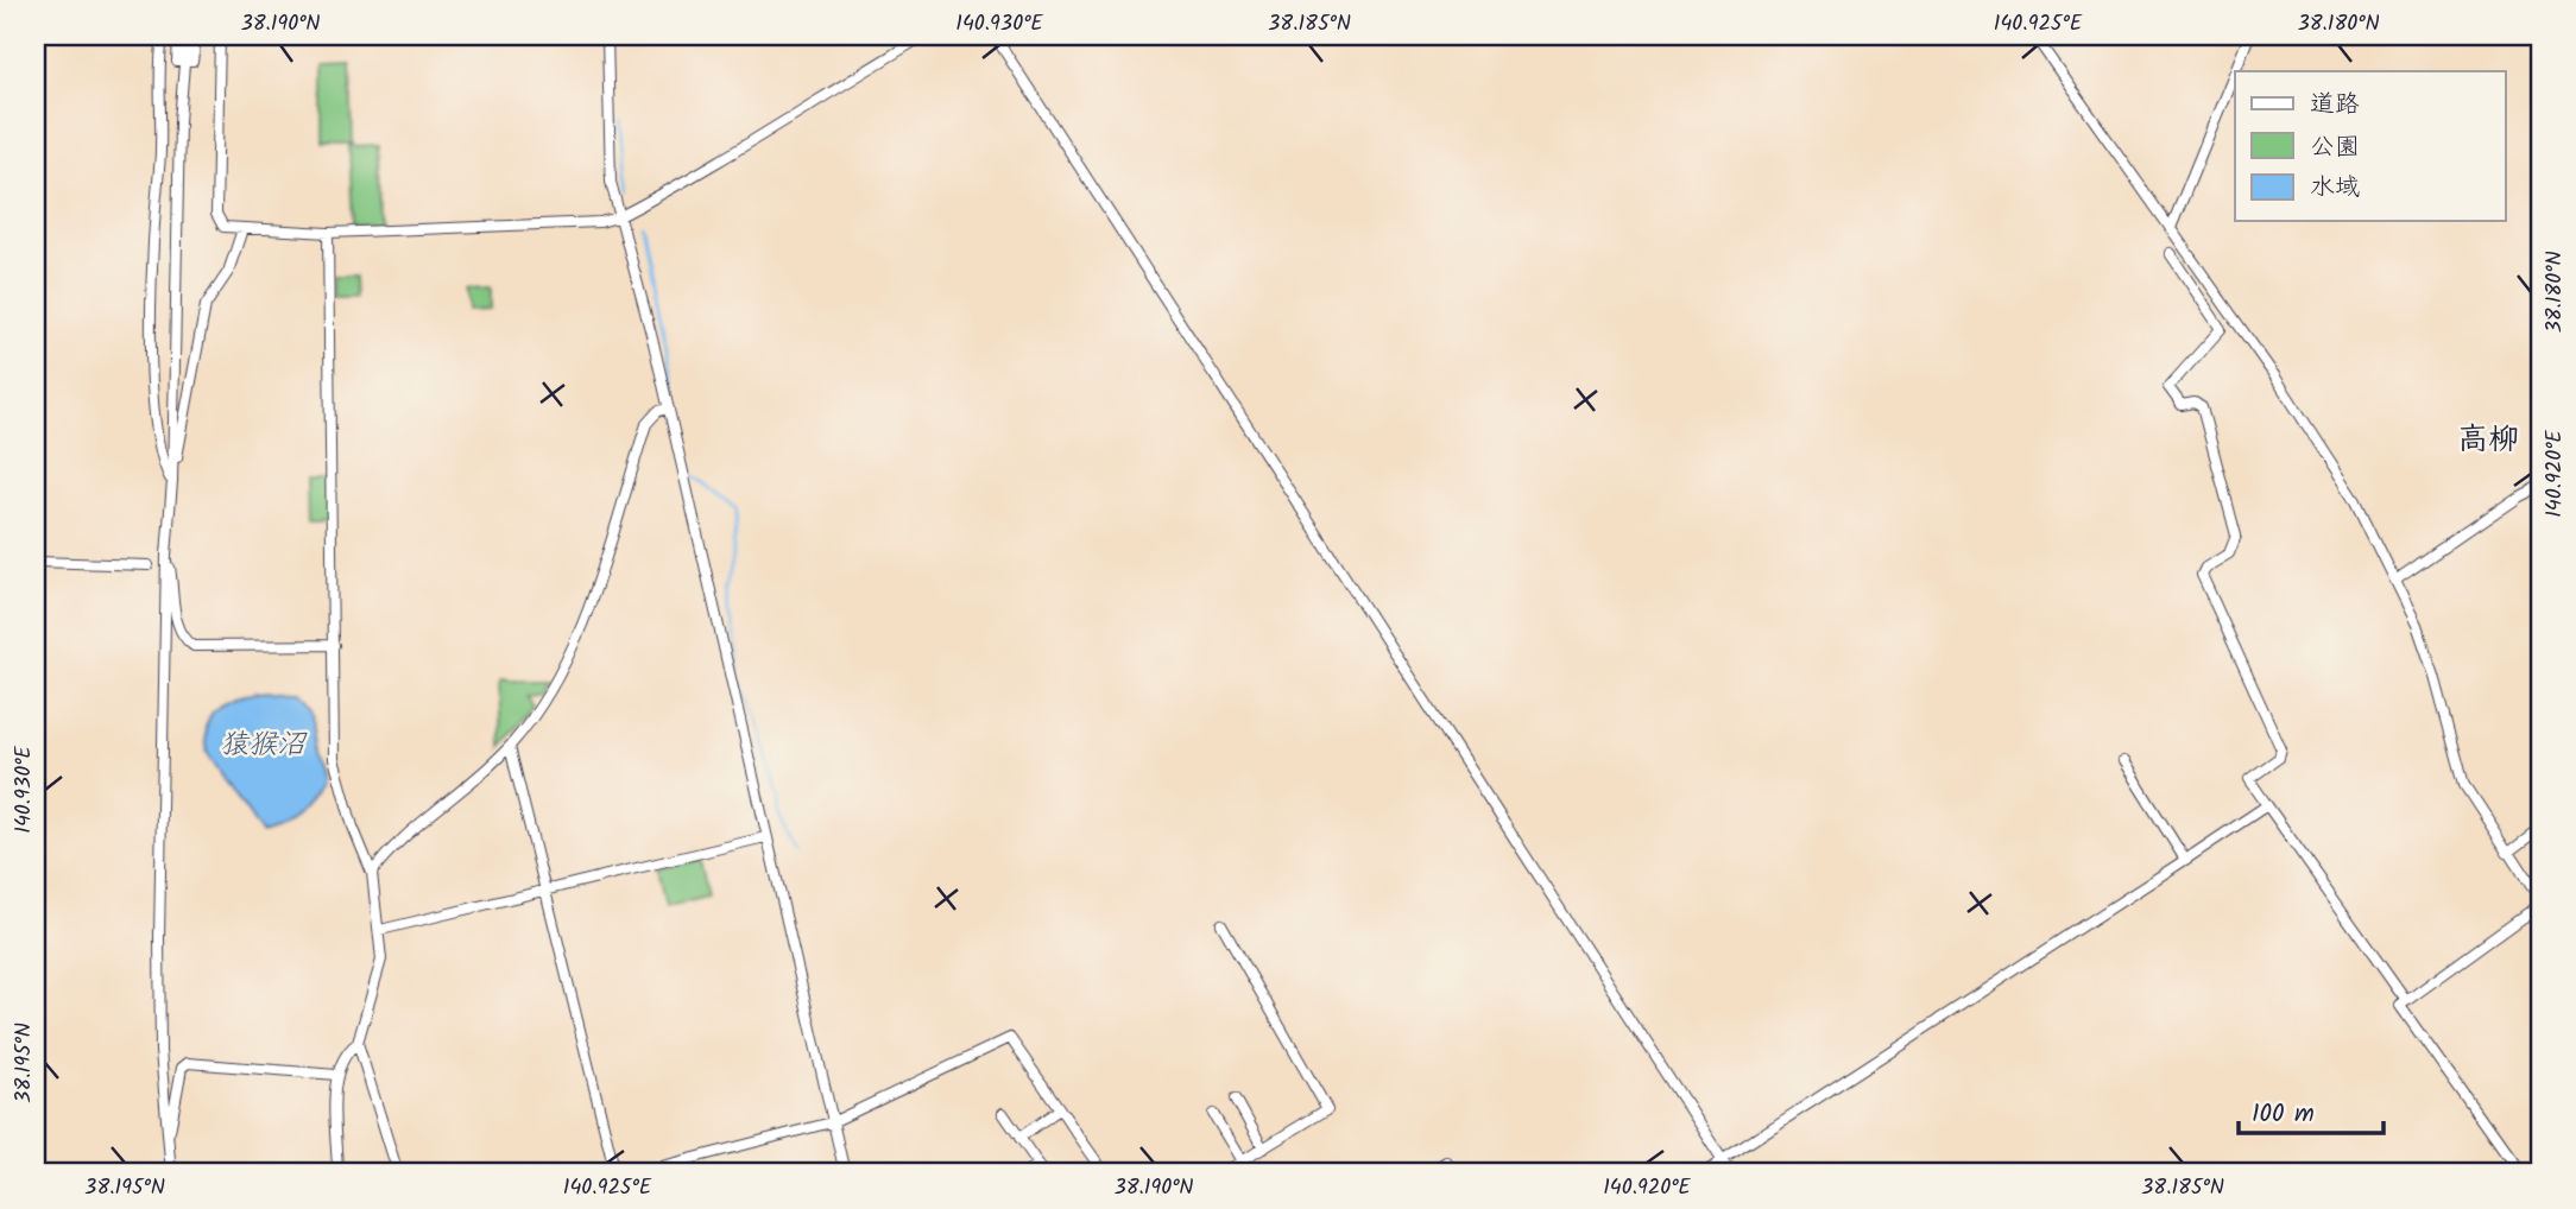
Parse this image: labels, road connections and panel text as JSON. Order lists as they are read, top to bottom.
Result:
{
  "districts": ["高柳"],
  "water": ["猿猴沼"],
  "legend": ["道路", "公園", "水域"],
  "scale_bar": "100 m",
  "coordinates": [
    "38.190°N",
    "140.930°E",
    "38.185°N",
    "140.925°E",
    "38.180°N",
    "140.920°E",
    "38.195°N"
  ]
}
